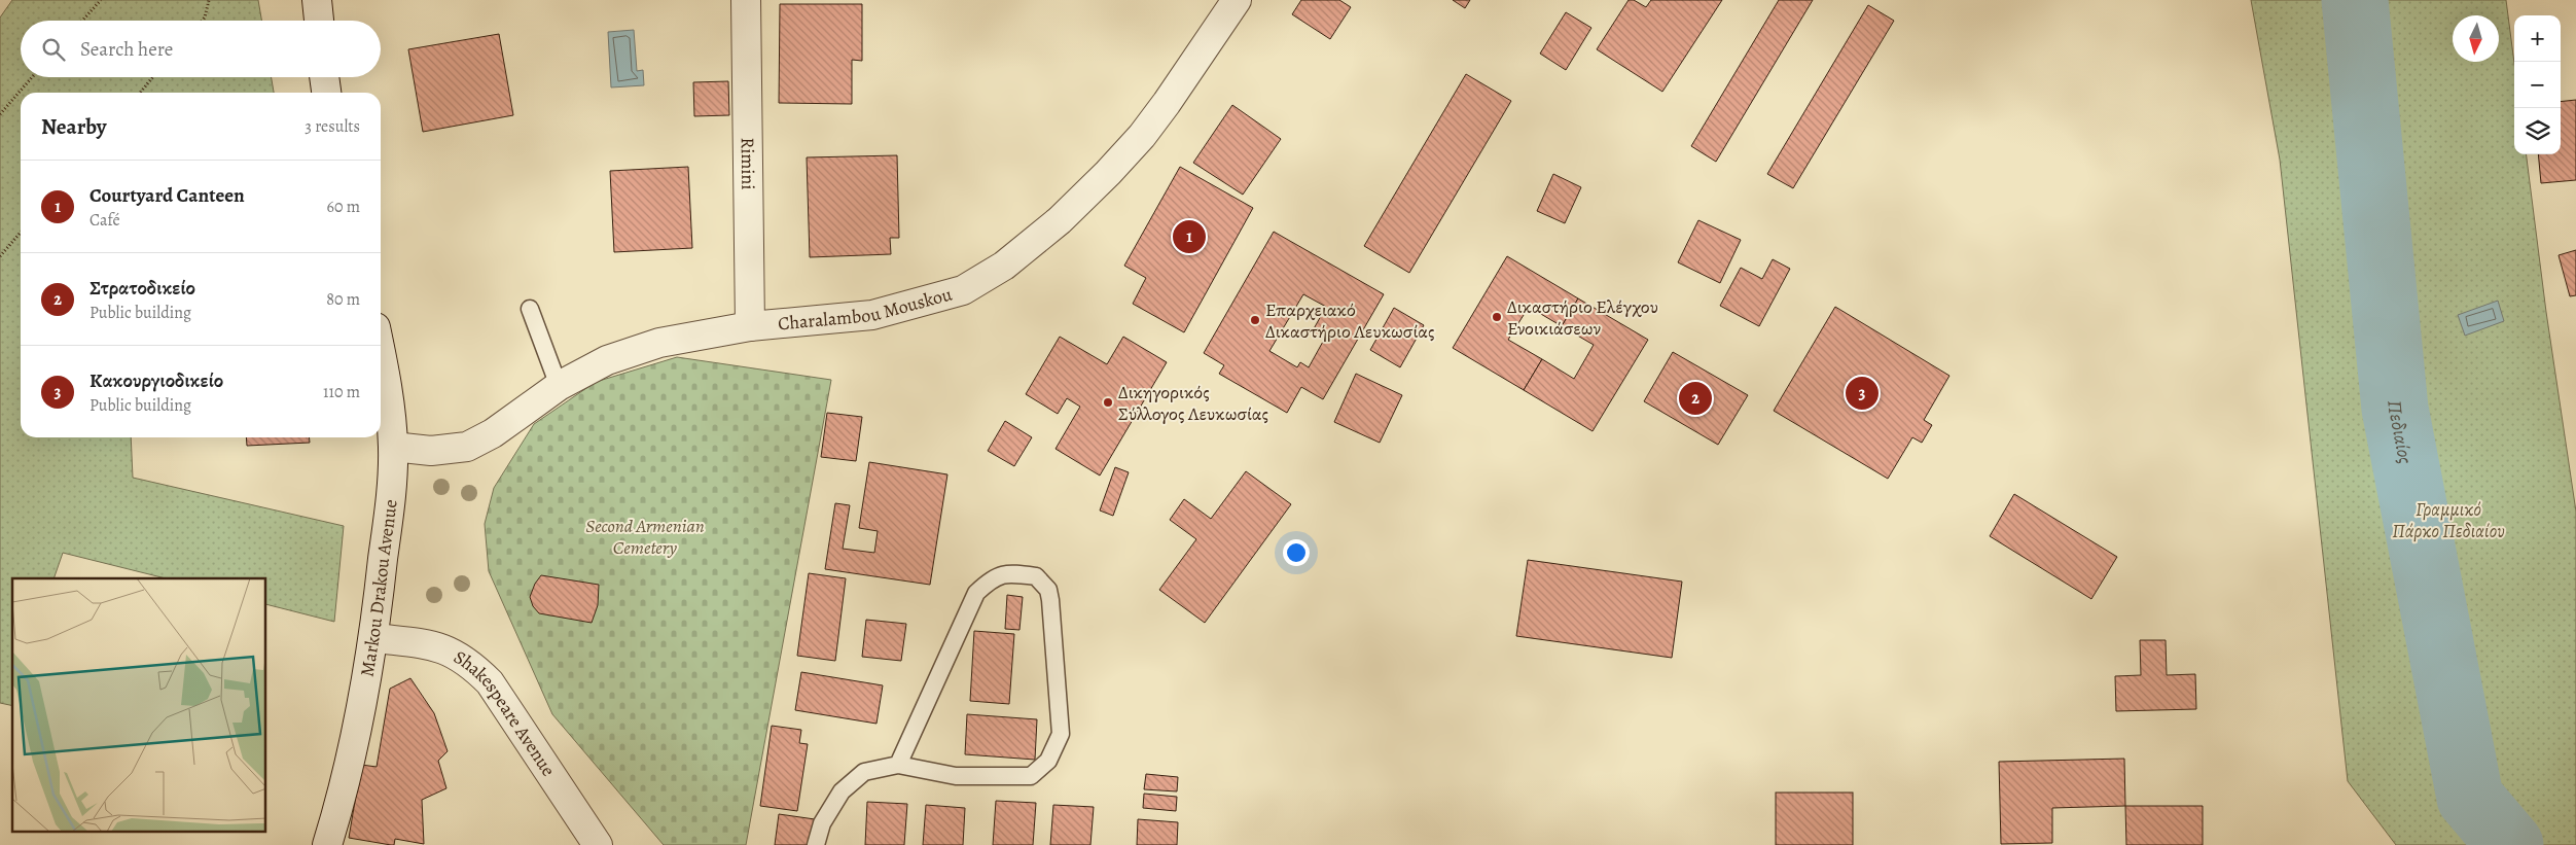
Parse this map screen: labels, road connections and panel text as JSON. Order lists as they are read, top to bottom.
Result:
{
  "streets": {
    "street": [
      "Rimini",
      "Charalambou Mouskou",
      "Markou Drakou Avenue",
      "Shakespeare Avenue"
    ]
  },
  "crossings": [
    ["Rimini", "Charalambou Mouskou"],
    ["Charalambou Mouskou", "Markou Drakou Avenue"],
    ["Markou Drakou Avenue", "Shakespeare Avenue"]
  ],
  "water": ["Πεδιαίος"],
  "parks": ["Γραμμικό Πάρκο Πεδιαίου", "Second Armenian Cemetery"],
  "places": ["Δικαστήριο Ελέγχου Ενοικιάσεων", "Επαρχειακό Δικαστήριο Λευκωσίας", "Δικηγορικός Σύλλογος Λευκωσίας"],
  "north": "bottom",
  "page": {
    "map_buttons": ["+", "−"],
    "search": "Search here",
    "heading": ["Nearby", "3 results"],
    "list": [
      {
        "mark": "1",
        "name": "Courtyard Canteen",
        "note": "Café",
        "value": "60 m"
      },
      {
        "mark": "2",
        "name": "Στρατοδικείο",
        "note": "Public building",
        "value": "80 m"
      },
      {
        "mark": "3",
        "name": "Κακουργιοδικείο",
        "note": "Public building",
        "value": "110 m"
      }
    ],
    "pins": ["1", "3", "2"]
  }
}
